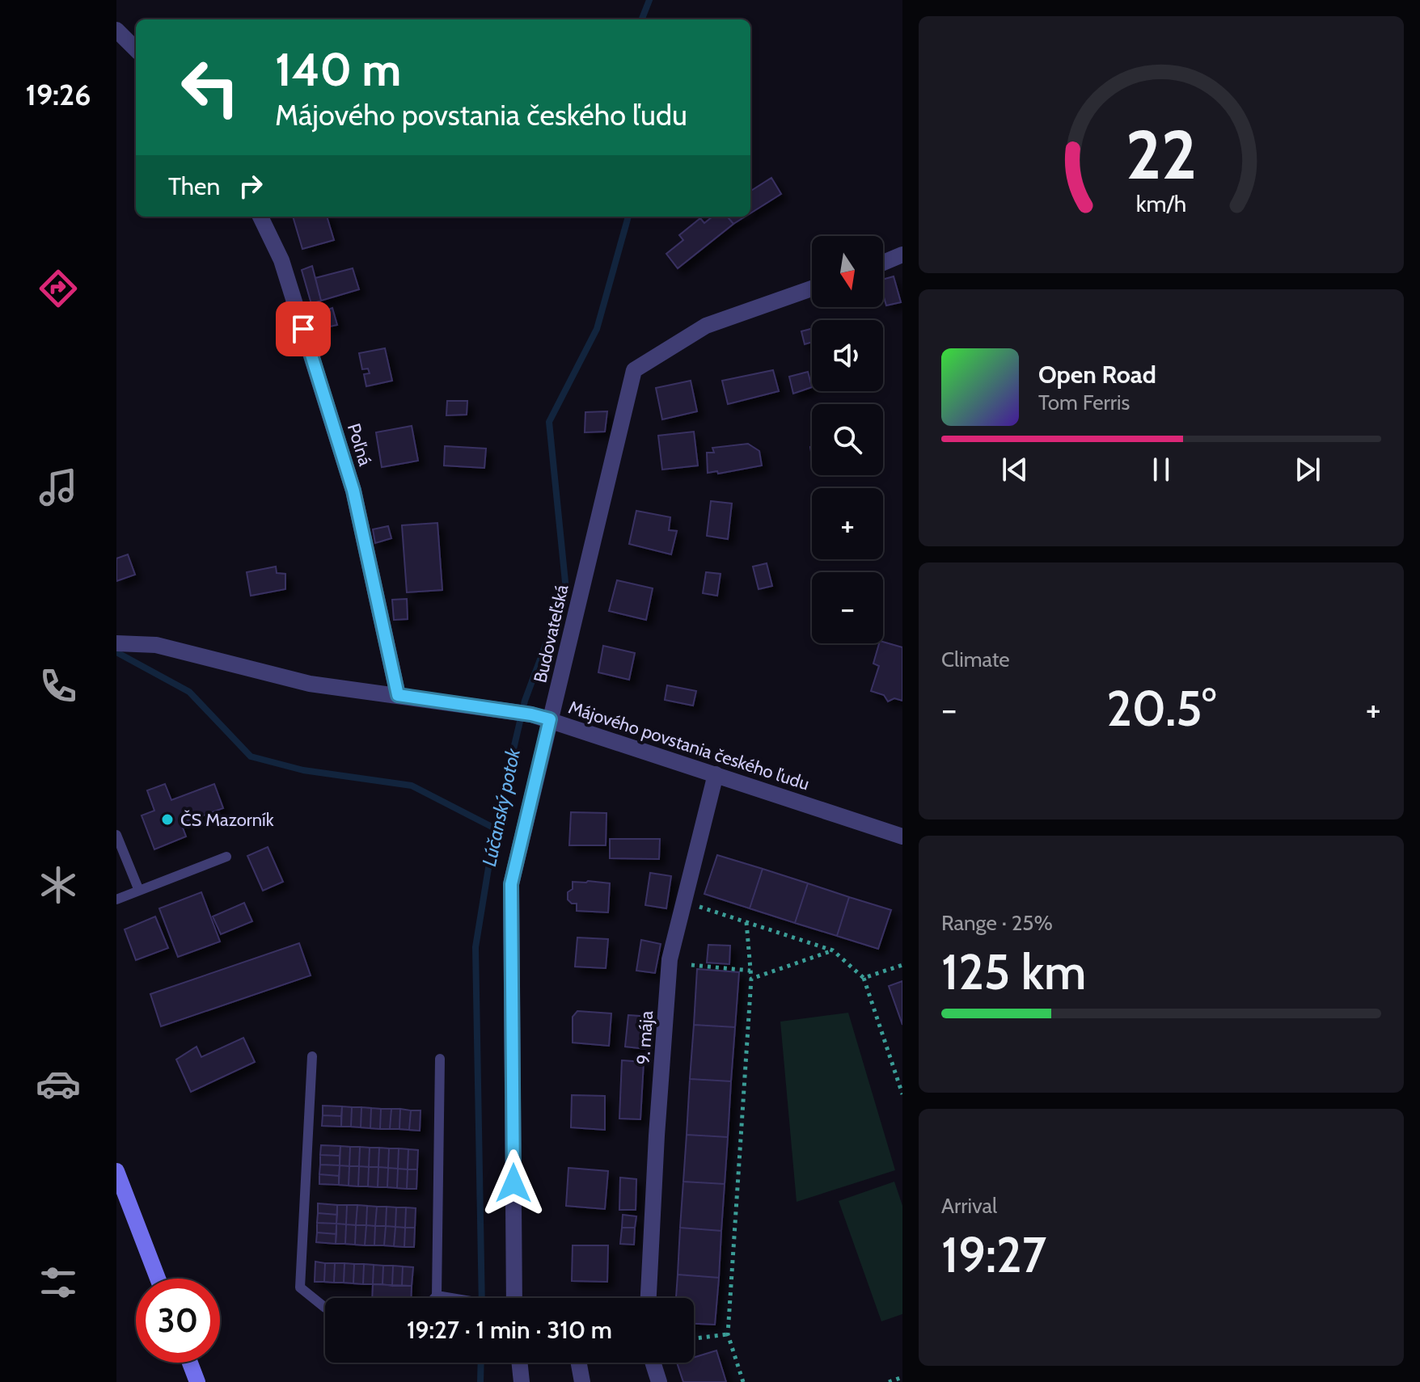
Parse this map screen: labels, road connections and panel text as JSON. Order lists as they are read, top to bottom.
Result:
{
  "streets": {
    "street": [
      "Poľná",
      "Budovateľská",
      "Májového povstania českého ľudu",
      "9. mája"
    ]
  },
  "crossings": [
    ["Poľná", "Májového povstania českého ľudu"],
    ["Budovateľská", "Májového povstania českého ľudu"],
    ["Májového povstania českého ľudu", "9. mája"]
  ],
  "water": ["Lúčanský potok"],
  "places": ["ČS Mazorník"],
  "north": "bottom",
  "page": {
    "tabs": "19:26",
    "turn": ["140 m", "Májového povstania českého ľudu"],
    "then": "Then",
    "map_buttons": ["+", "−"],
    "song": ["Open Road", "Tom Ferris"],
    "tile": [
      "Climate",
      ["Range · 25%", "125 km"],
      ["Arrival", "19:27"]
    ],
    "heat": ["−", "20.5°", "+"],
    "limit": "30",
    "trip": "19:27 · 1 min · 310 m",
    "gauge": ["22", "km/h"]
  }
}
